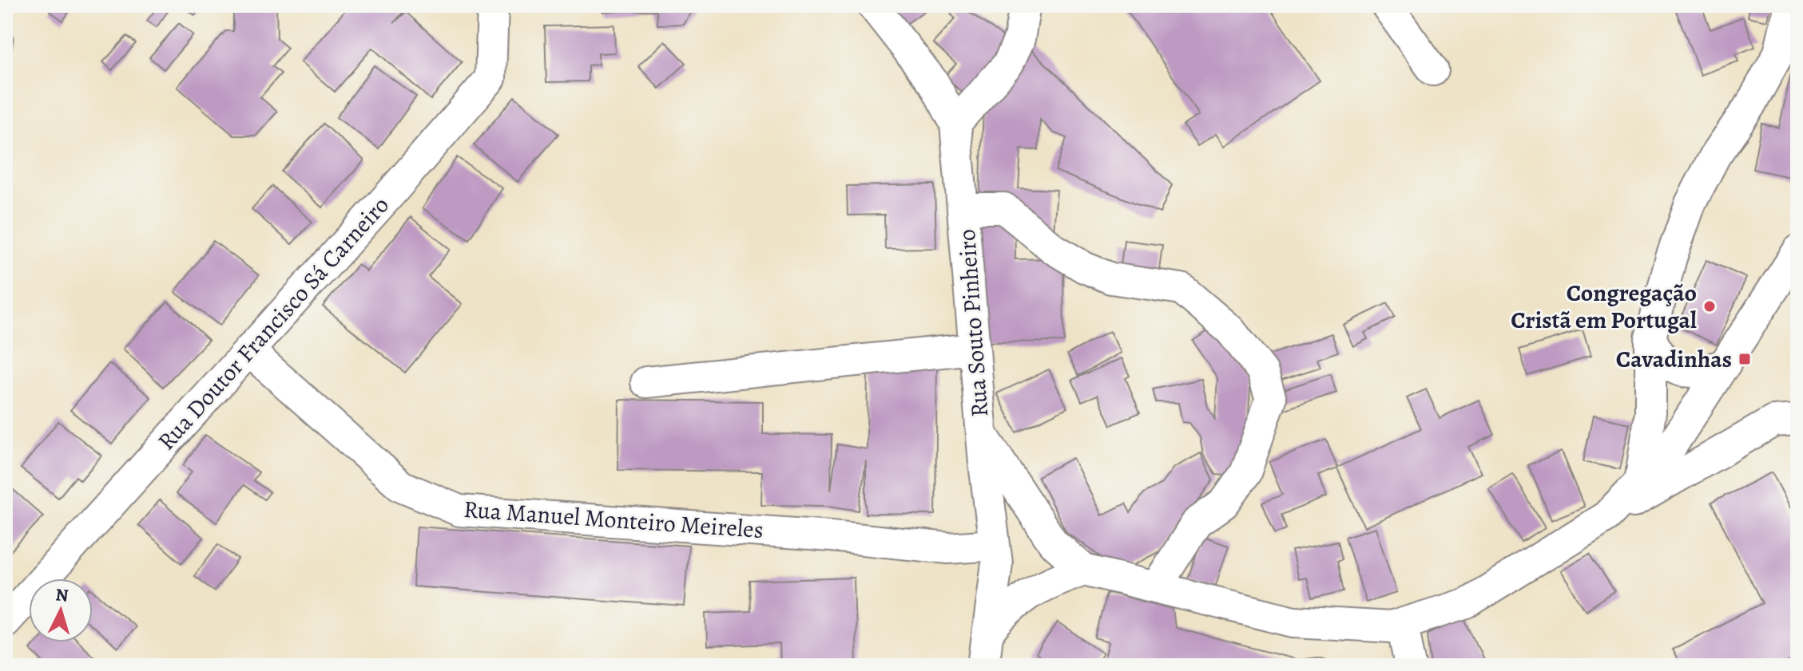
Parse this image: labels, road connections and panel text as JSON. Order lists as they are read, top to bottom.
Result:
{
  "streets": {
    "street": ["Rua Doutor Francisco Sá Carneiro", "Rua Souto Pinheiro", "Rua Manuel Monteiro Meireles"]
  },
  "crossings": [
    ["Rua Doutor Francisco Sá Carneiro", "Rua Manuel Monteiro Meireles"],
    ["Rua Souto Pinheiro", "Rua Manuel Monteiro Meireles"]
  ],
  "places": {
    "other": ["Congregação Cristã em Portugal"],
    "transit": ["Cavadinhas"]
  },
  "north": "top"
}
